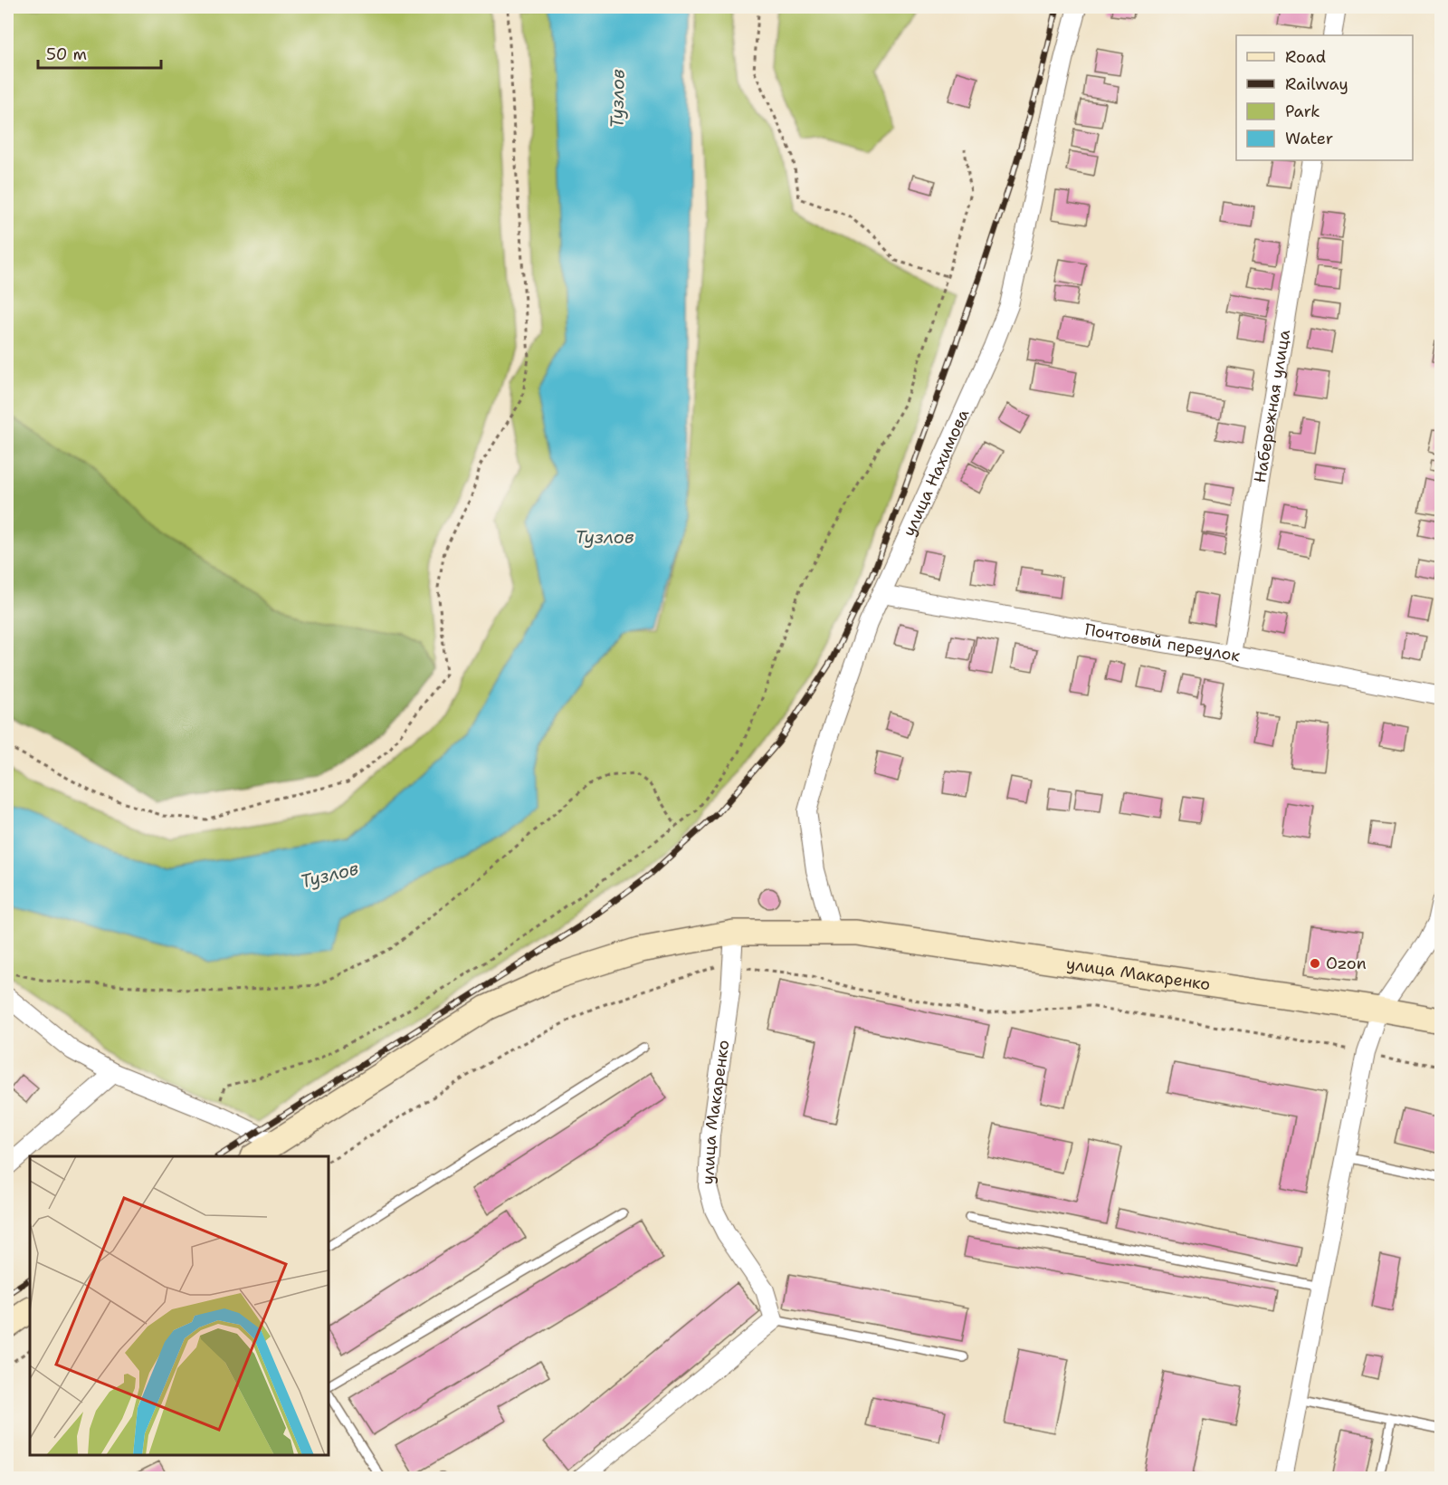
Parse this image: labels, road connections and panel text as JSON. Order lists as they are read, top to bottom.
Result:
{
  "streets": {
    "main road": ["улица Макаренко"],
    "street": ["Набережная улица", "улица Нахимова", "Почтовый переулок"]
  },
  "crossings": [
    ["Набережная улица", "Почтовый переулок"],
    ["улица Нахимова", "Почтовый переулок"],
    ["улица Нахимова", "улица Макаренко"]
  ],
  "water": ["Тузлов"],
  "places": ["Ozon"],
  "legend": [
    "Road",
    "Railway",
    "Park",
    "Water"
  ],
  "scale_bar": "50 m"
}
